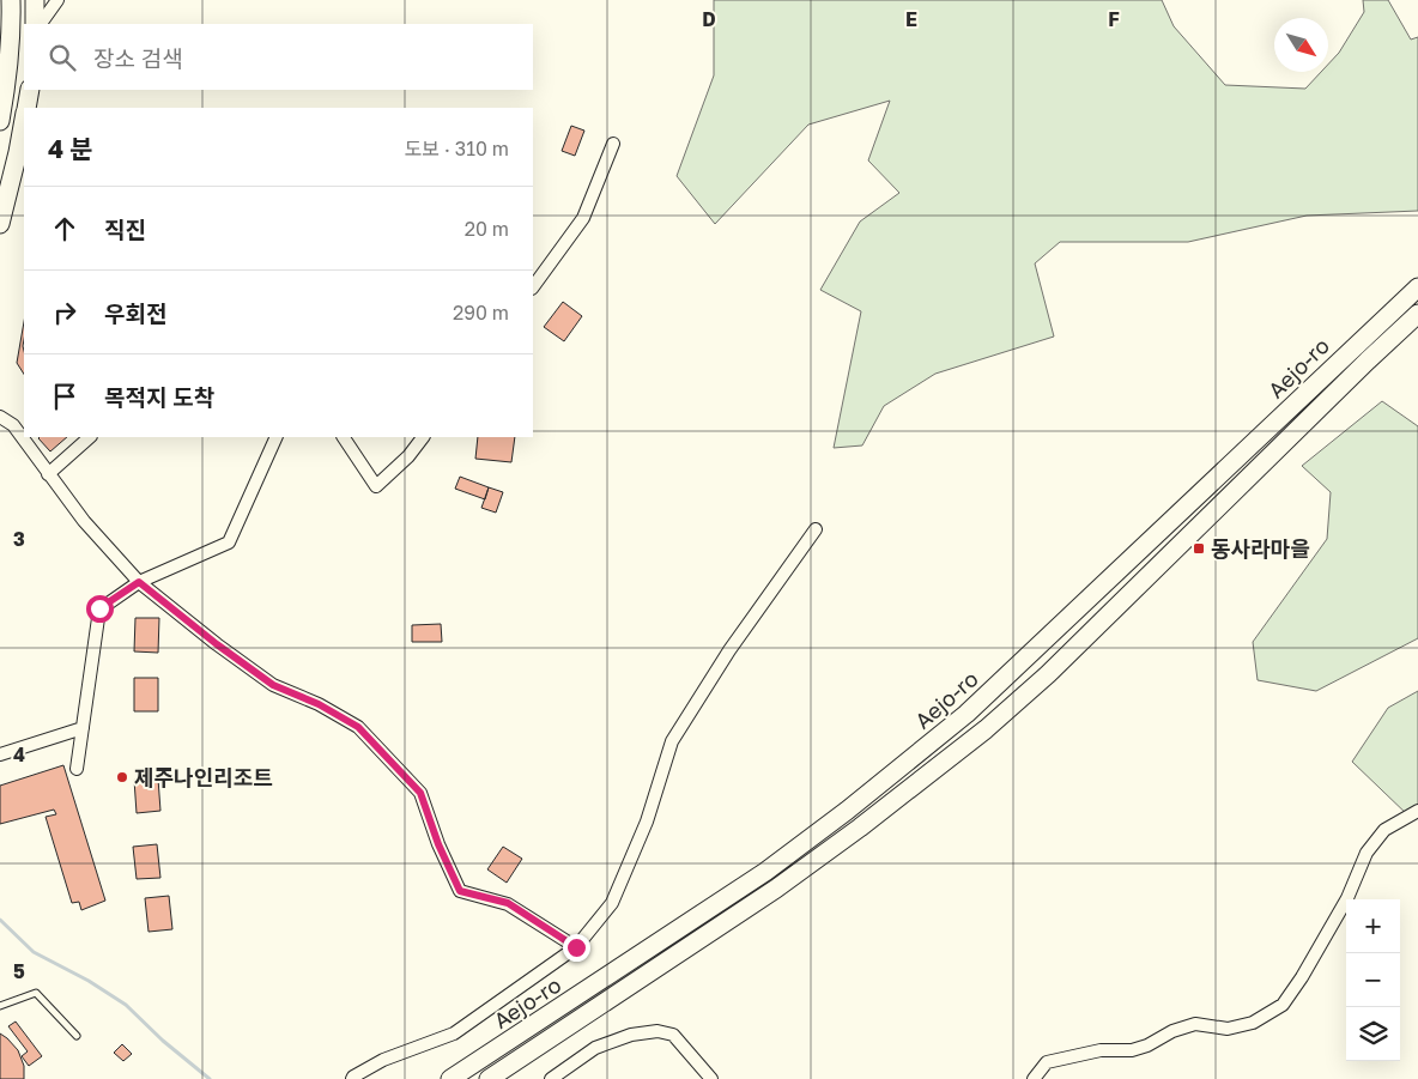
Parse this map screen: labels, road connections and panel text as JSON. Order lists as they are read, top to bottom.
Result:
{
  "streets": {
    "street": ["Aejo-ro"]
  },
  "places": {
    "transit": ["동사라마을"],
    "other": ["제주나인리조트"]
  },
  "north": "bottom right",
  "page": {
    "search": "장소 검색",
    "heading": ["4 분", "도보 · 310 m"],
    "list": [
      ["직진", "20 m"],
      ["우회전", "290 m"],
      "목적지 도착"
    ],
    "map_buttons": ["+", "−"]
  },
  "grid": {
    "columns": ["D", "E", "F"],
    "rows": ["3", "4", "5"]
  }
}
